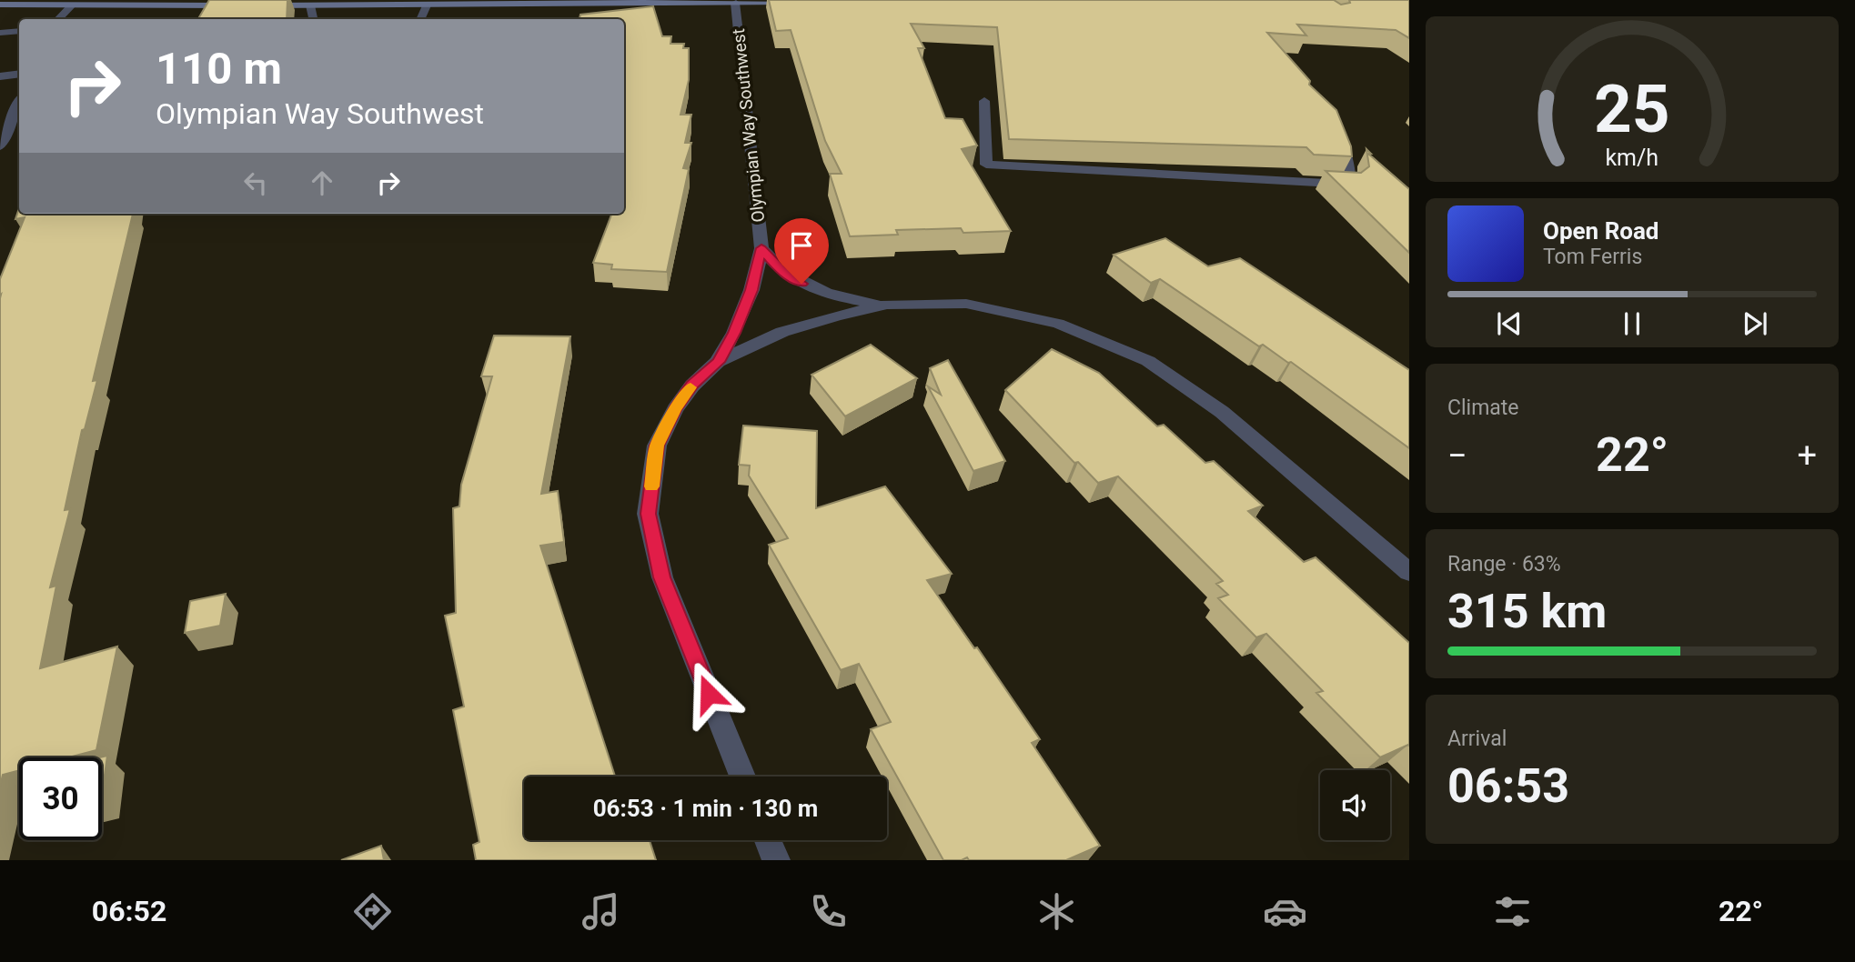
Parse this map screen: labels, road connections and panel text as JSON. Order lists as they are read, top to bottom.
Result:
{
  "streets": {
    "street": ["Olympian Way Southwest"]
  },
  "page": {
    "turn": ["110 m", "Olympian Way Southwest"],
    "song": ["Open Road", "Tom Ferris"],
    "tile": [
      "Climate",
      ["Range · 63%", "315 km"],
      ["Arrival", "06:53"]
    ],
    "heat": ["−", "22°", "+"],
    "limit": "30",
    "trip": "06:53 · 1 min · 130 m",
    "tabs": ["06:52", "22°"],
    "gauge": ["25", "km/h"]
  }
}
